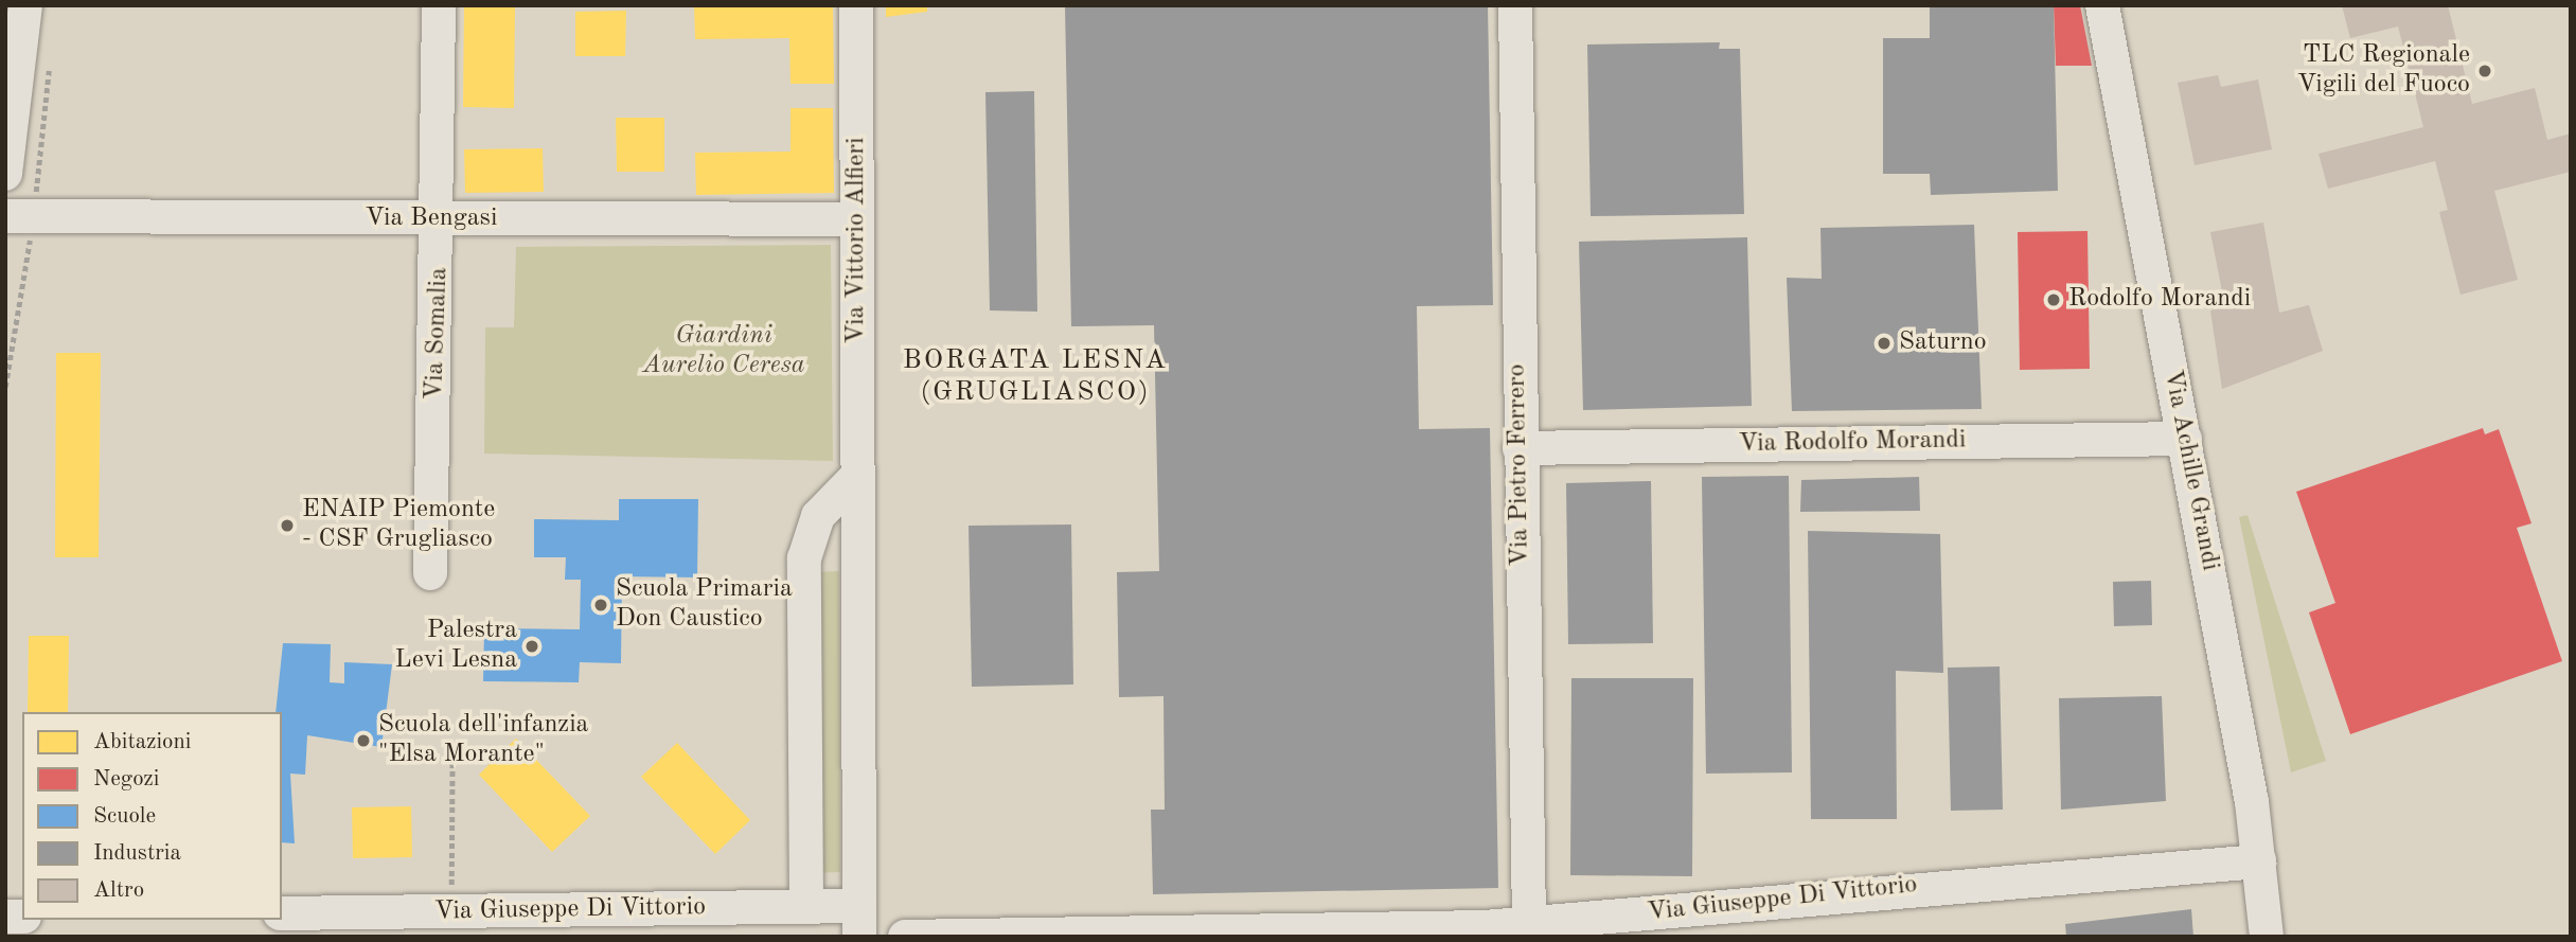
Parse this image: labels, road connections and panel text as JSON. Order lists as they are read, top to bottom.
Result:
{
  "streets": {
    "street": [
      "Via Bengasi",
      "Via Vittorio Alfieri",
      "Via Somalia",
      "Via Rodolfo Morandi",
      "Via Pietro Ferrero",
      "Via Achille Grandi",
      "Via Giuseppe Di Vittorio"
    ]
  },
  "crossings": [
    ["Via Bengasi", "Via Vittorio Alfieri"],
    ["Via Bengasi", "Via Somalia"],
    ["Via Vittorio Alfieri", "Via Giuseppe Di Vittorio"],
    ["Via Rodolfo Morandi", "Via Pietro Ferrero"],
    ["Via Rodolfo Morandi", "Via Achille Grandi"],
    ["Via Pietro Ferrero", "Via Giuseppe Di Vittorio"],
    ["Via Achille Grandi", "Via Giuseppe Di Vittorio"]
  ],
  "districts": ["BORGATA LESNA (GRUGLIASCO)"],
  "parks": ["Giardini Aurelio Ceresa"],
  "places": [
    "TLC Regionale Vigili del Fuoco",
    "Rodolfo Morandi",
    "Saturno",
    "ENAIP Piemonte - CSF Grugliasco",
    "Scuola Primaria Don Caustico",
    "Palestra Levi Lesna",
    "Scuola dell'infanzia \"Elsa Morante\""
  ],
  "legend": [
    "Abitazioni",
    "Negozi",
    "Scuole",
    "Industria",
    "Altro"
  ]
}
